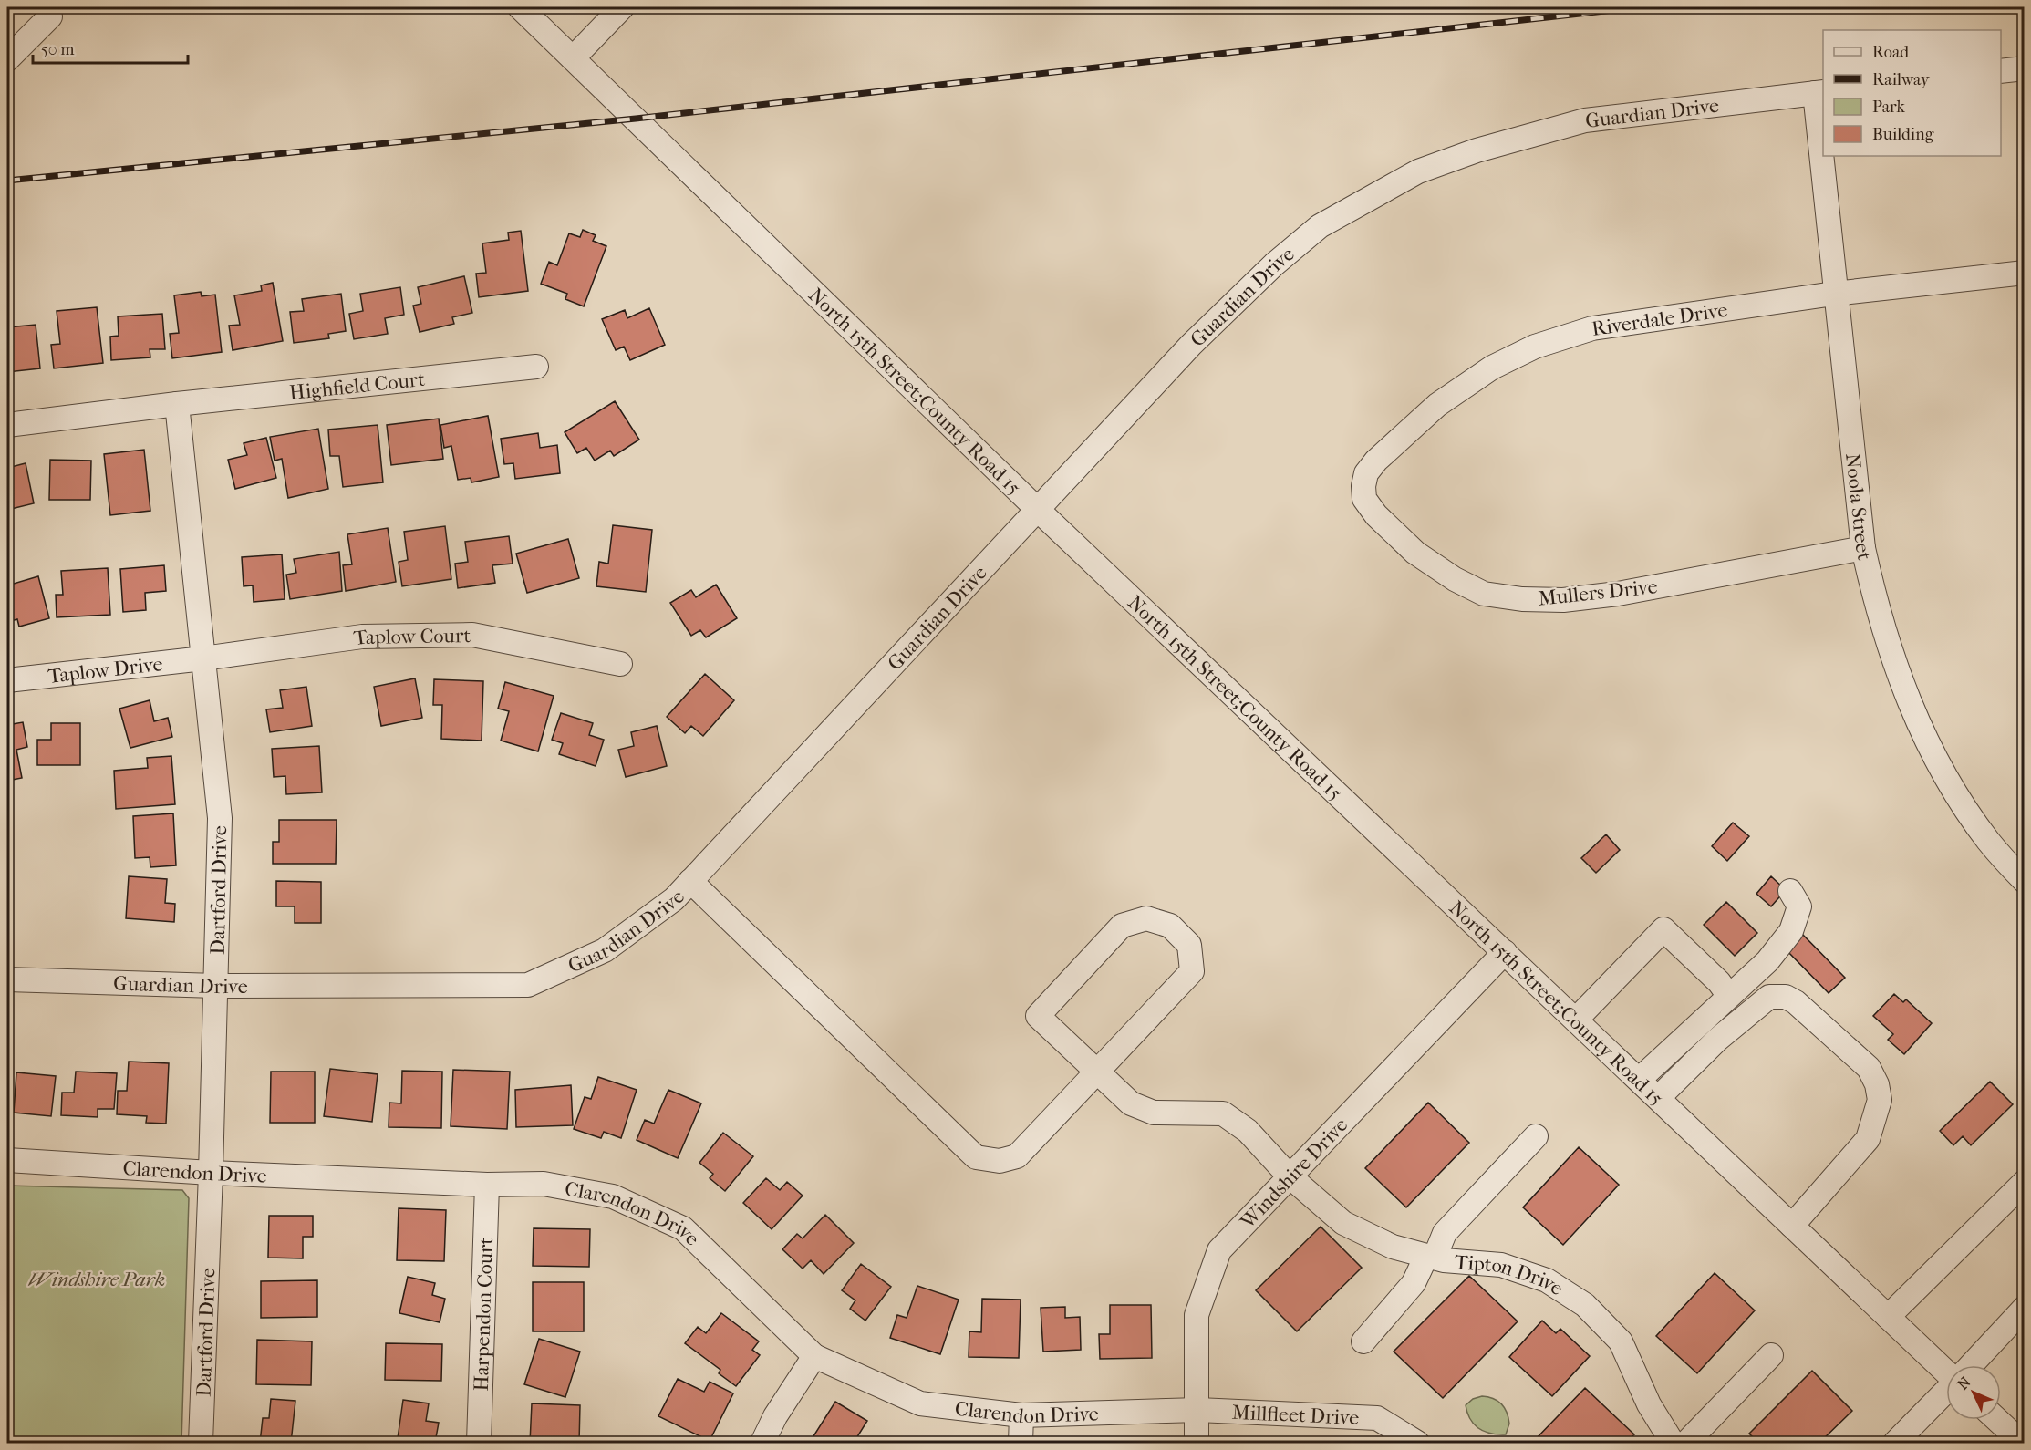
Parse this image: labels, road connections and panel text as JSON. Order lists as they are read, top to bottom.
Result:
{
  "streets": {
    "street": [
      "Guardian Drive",
      "Riverdale Drive",
      "Highfield Court",
      "North 15th Street;County Road 15",
      "Noola Street",
      "Mullers Drive",
      "Taplow Court",
      "Taplow Drive",
      "Dartford Drive",
      "Clarendon Drive",
      "Windshire Drive",
      "Tipton Drive",
      "Harpendon Court",
      "Millfleet Drive"
    ]
  },
  "crossings": [
    ["Guardian Drive", "North 15th Street;County Road 15"],
    ["Guardian Drive", "Noola Street"],
    ["Guardian Drive", "Dartford Drive"],
    ["Riverdale Drive", "Noola Street"],
    ["Riverdale Drive", "Mullers Drive"],
    ["Highfield Court", "Dartford Drive"],
    ["North 15th Street;County Road 15", "Windshire Drive"],
    ["Noola Street", "Mullers Drive"],
    ["Taplow Court", "Taplow Drive"],
    ["Taplow Court", "Dartford Drive"],
    ["Taplow Drive", "Dartford Drive"],
    ["Dartford Drive", "Clarendon Drive"],
    ["Clarendon Drive", "Windshire Drive"],
    ["Clarendon Drive", "Harpendon Court"],
    ["Clarendon Drive", "Millfleet Drive"],
    ["Windshire Drive", "Tipton Drive"],
    ["Windshire Drive", "Millfleet Drive"]
  ],
  "parks": ["Windshire Park"],
  "legend": [
    "Road",
    "Railway",
    "Park",
    "Building"
  ],
  "scale_bar": "50 m",
  "north": "top left"
}
